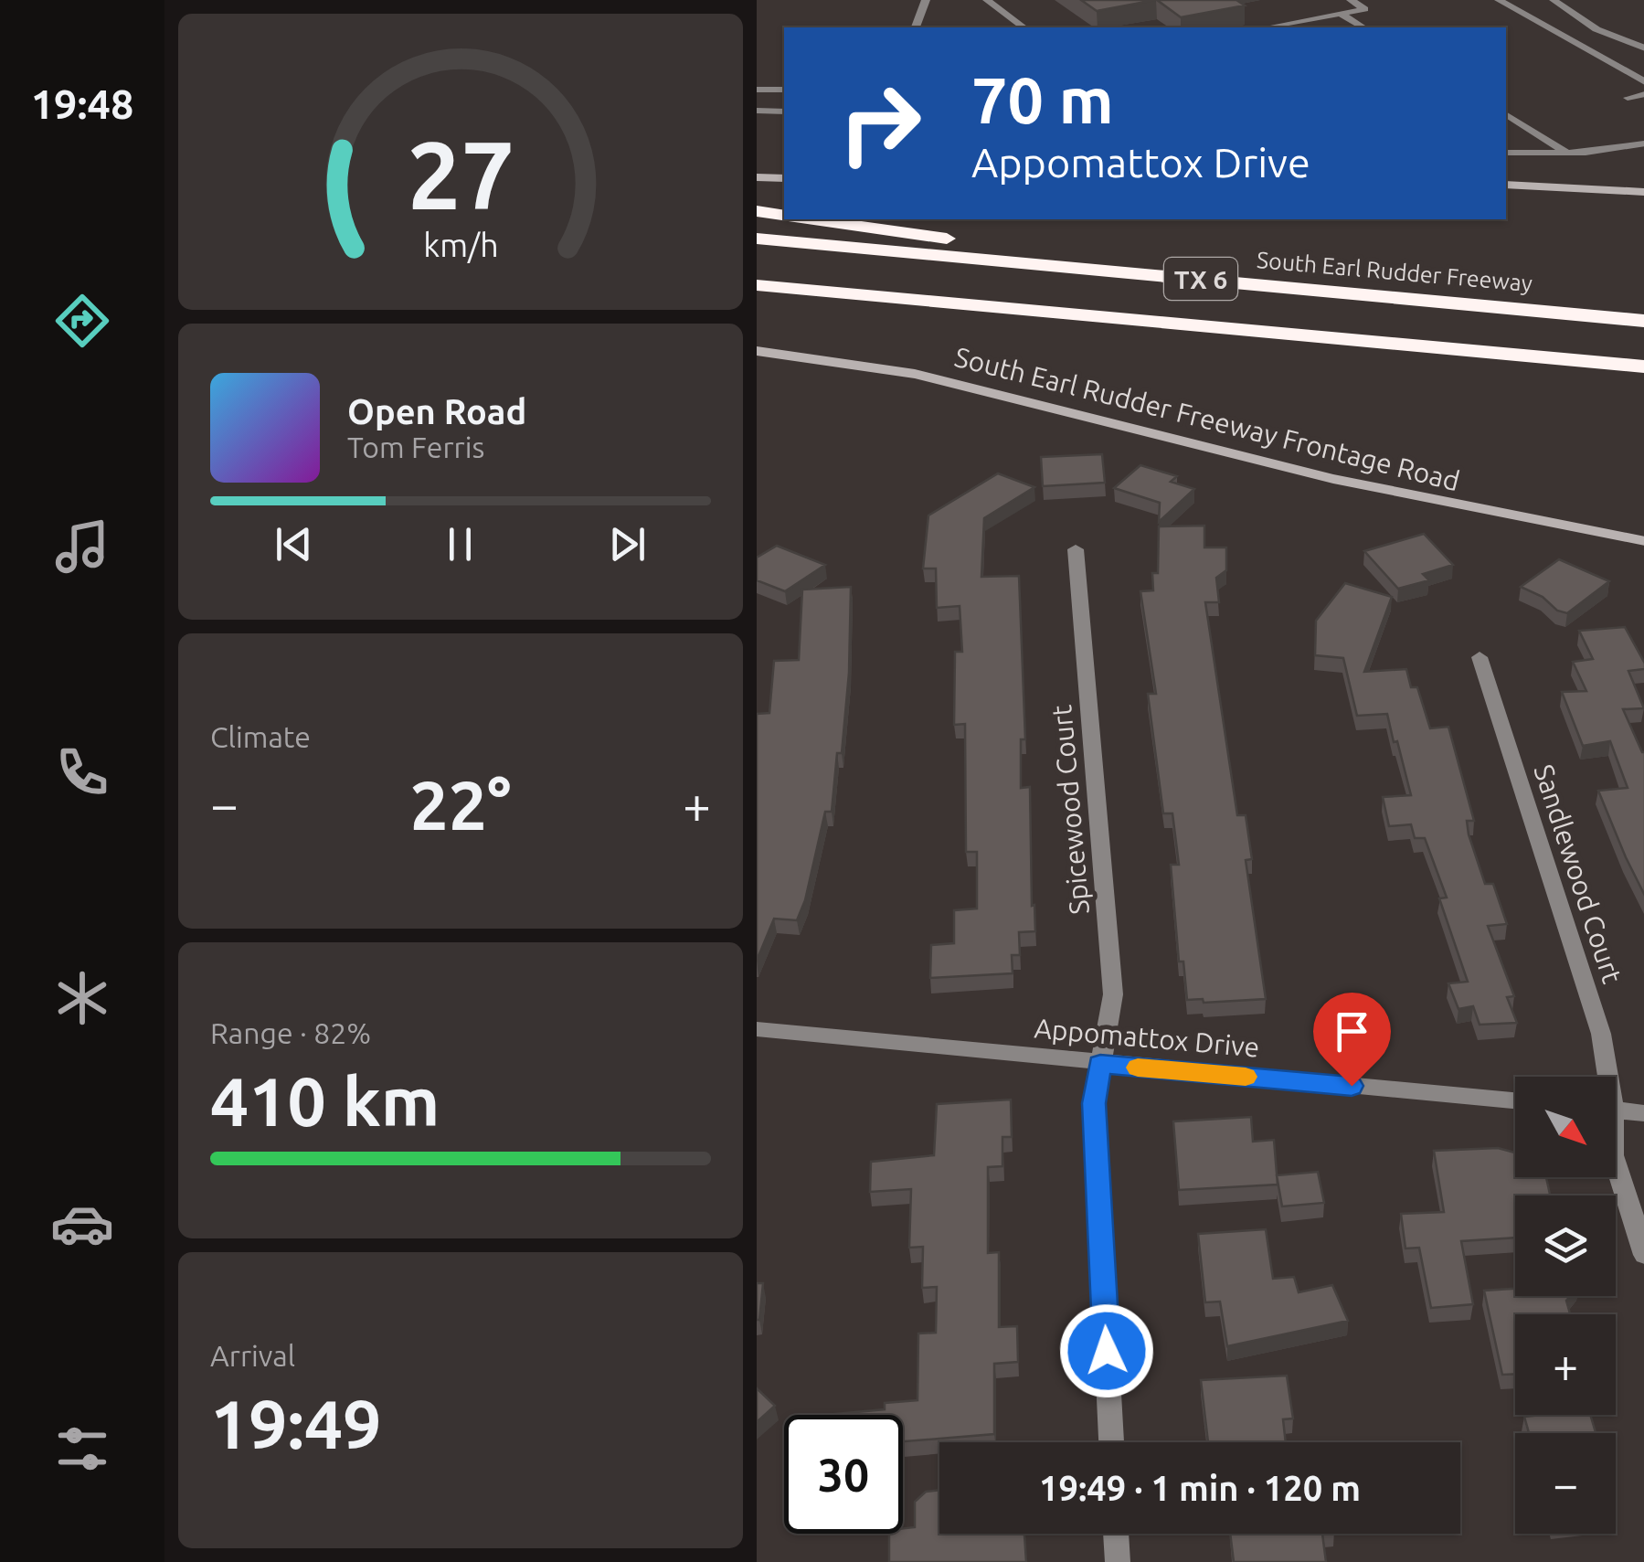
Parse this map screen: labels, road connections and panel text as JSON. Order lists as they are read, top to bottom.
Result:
{
  "streets": {
    "highway": ["South Earl Rudder Freeway", "TX 6"],
    "main road": ["South Earl Rudder Freeway Frontage Road"],
    "street": ["Spicewood Court", "Sandlewood Court", "Appomattox Drive"]
  },
  "crossings": [
    ["Spicewood Court", "Appomattox Drive"]
  ],
  "north": "bottom right",
  "page": {
    "tabs": "19:48",
    "turn": ["70 m", "Appomattox Drive"],
    "song": ["Open Road", "Tom Ferris"],
    "tile": [
      "Climate",
      ["Range · 82%", "410 km"],
      ["Arrival", "19:49"]
    ],
    "heat": ["−", "22°", "+"],
    "map_buttons": ["+", "−"],
    "limit": "30",
    "trip": "19:49 · 1 min · 120 m",
    "gauge": ["27", "km/h"]
  }
}
